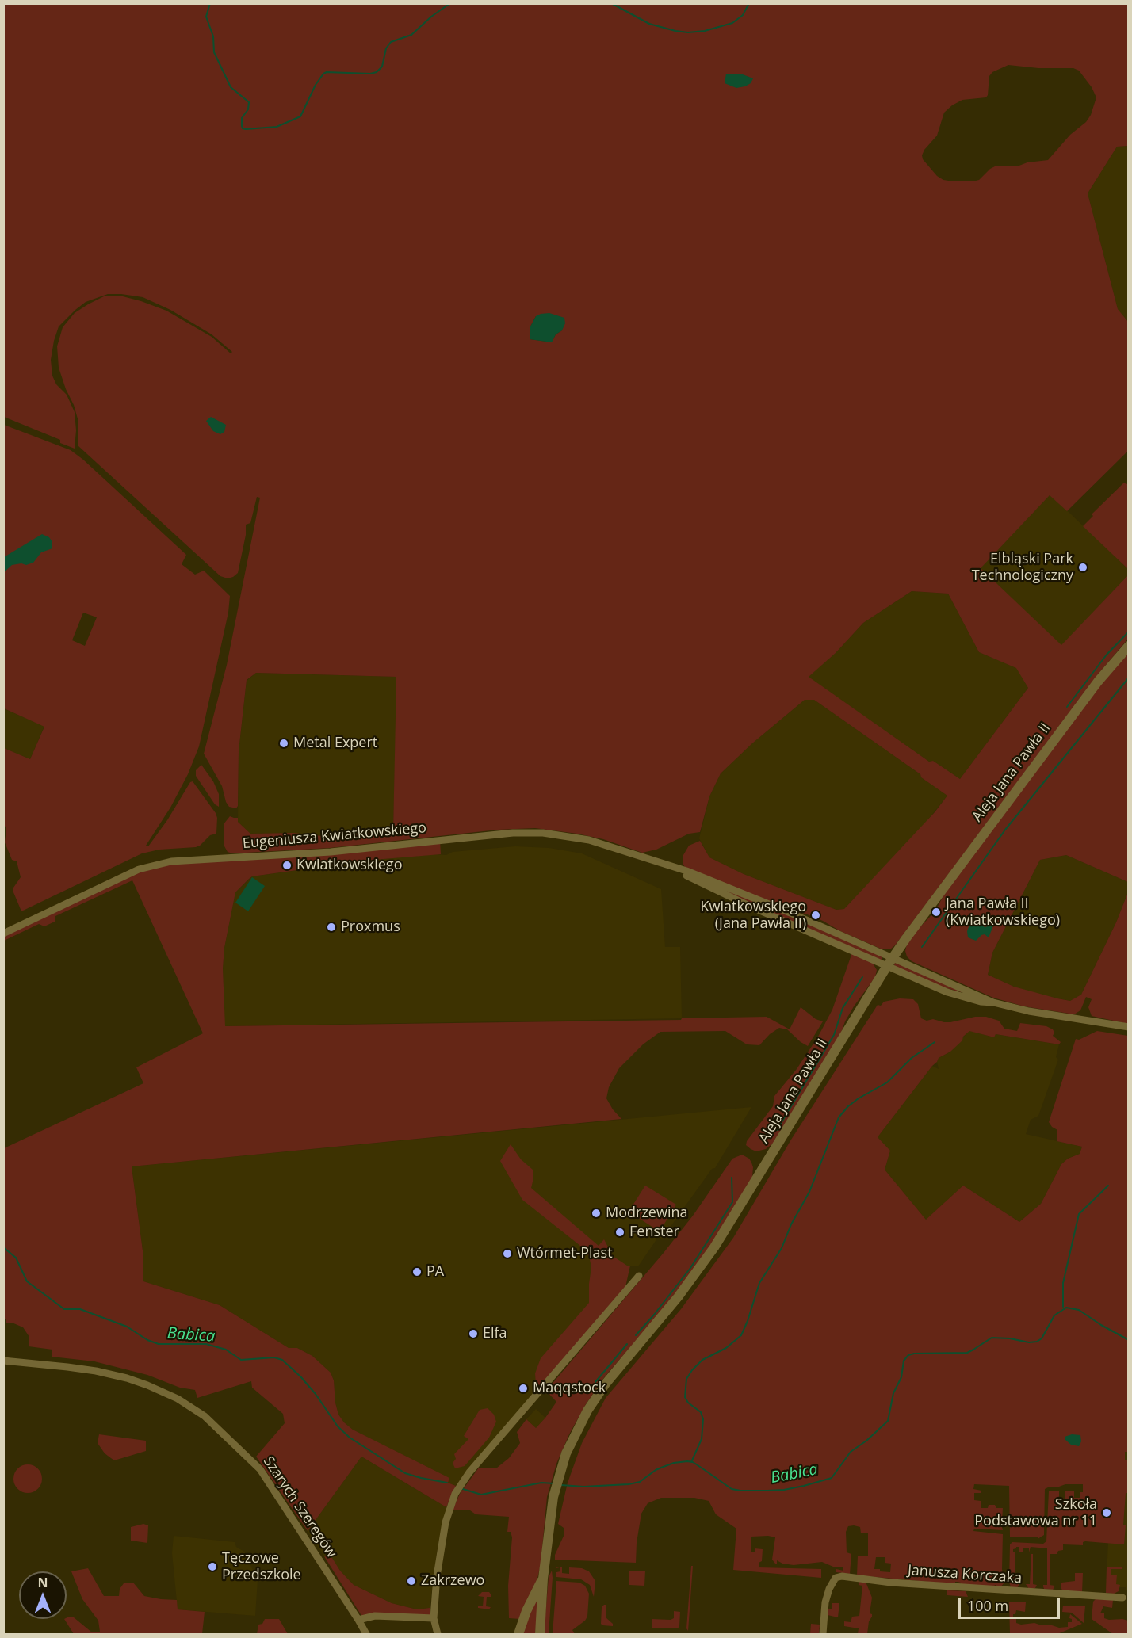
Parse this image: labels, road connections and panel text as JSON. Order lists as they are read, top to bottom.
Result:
{
  "streets": {
    "street": [
      "Aleja Jana Pawła II",
      "Eugeniusza Kwiatkowskiego",
      "Szarych Szeregów",
      "Janusza Korczaka"
    ]
  },
  "crossings": [
    ["Aleja Jana Pawła II", "Eugeniusza Kwiatkowskiego"]
  ],
  "water": ["Babica"],
  "places": [
    "Elbląski Park Technologiczny",
    "Metal Expert",
    "Kwiatkowskiego",
    "Jana Pawła II (Kwiatkowskiego)",
    "Kwiatkowskiego (Jana Pawła II)",
    "Proxmus",
    "Modrzewina",
    "Fenster",
    "Wtórmet-Plast",
    "PA",
    "Elfa",
    "Maqqstock",
    "Szkoła Podstawowa nr 11",
    "Tęczowe Przedszkole",
    "Zakrzewo"
  ],
  "scale_bar": "100 m",
  "north": "top"
}
